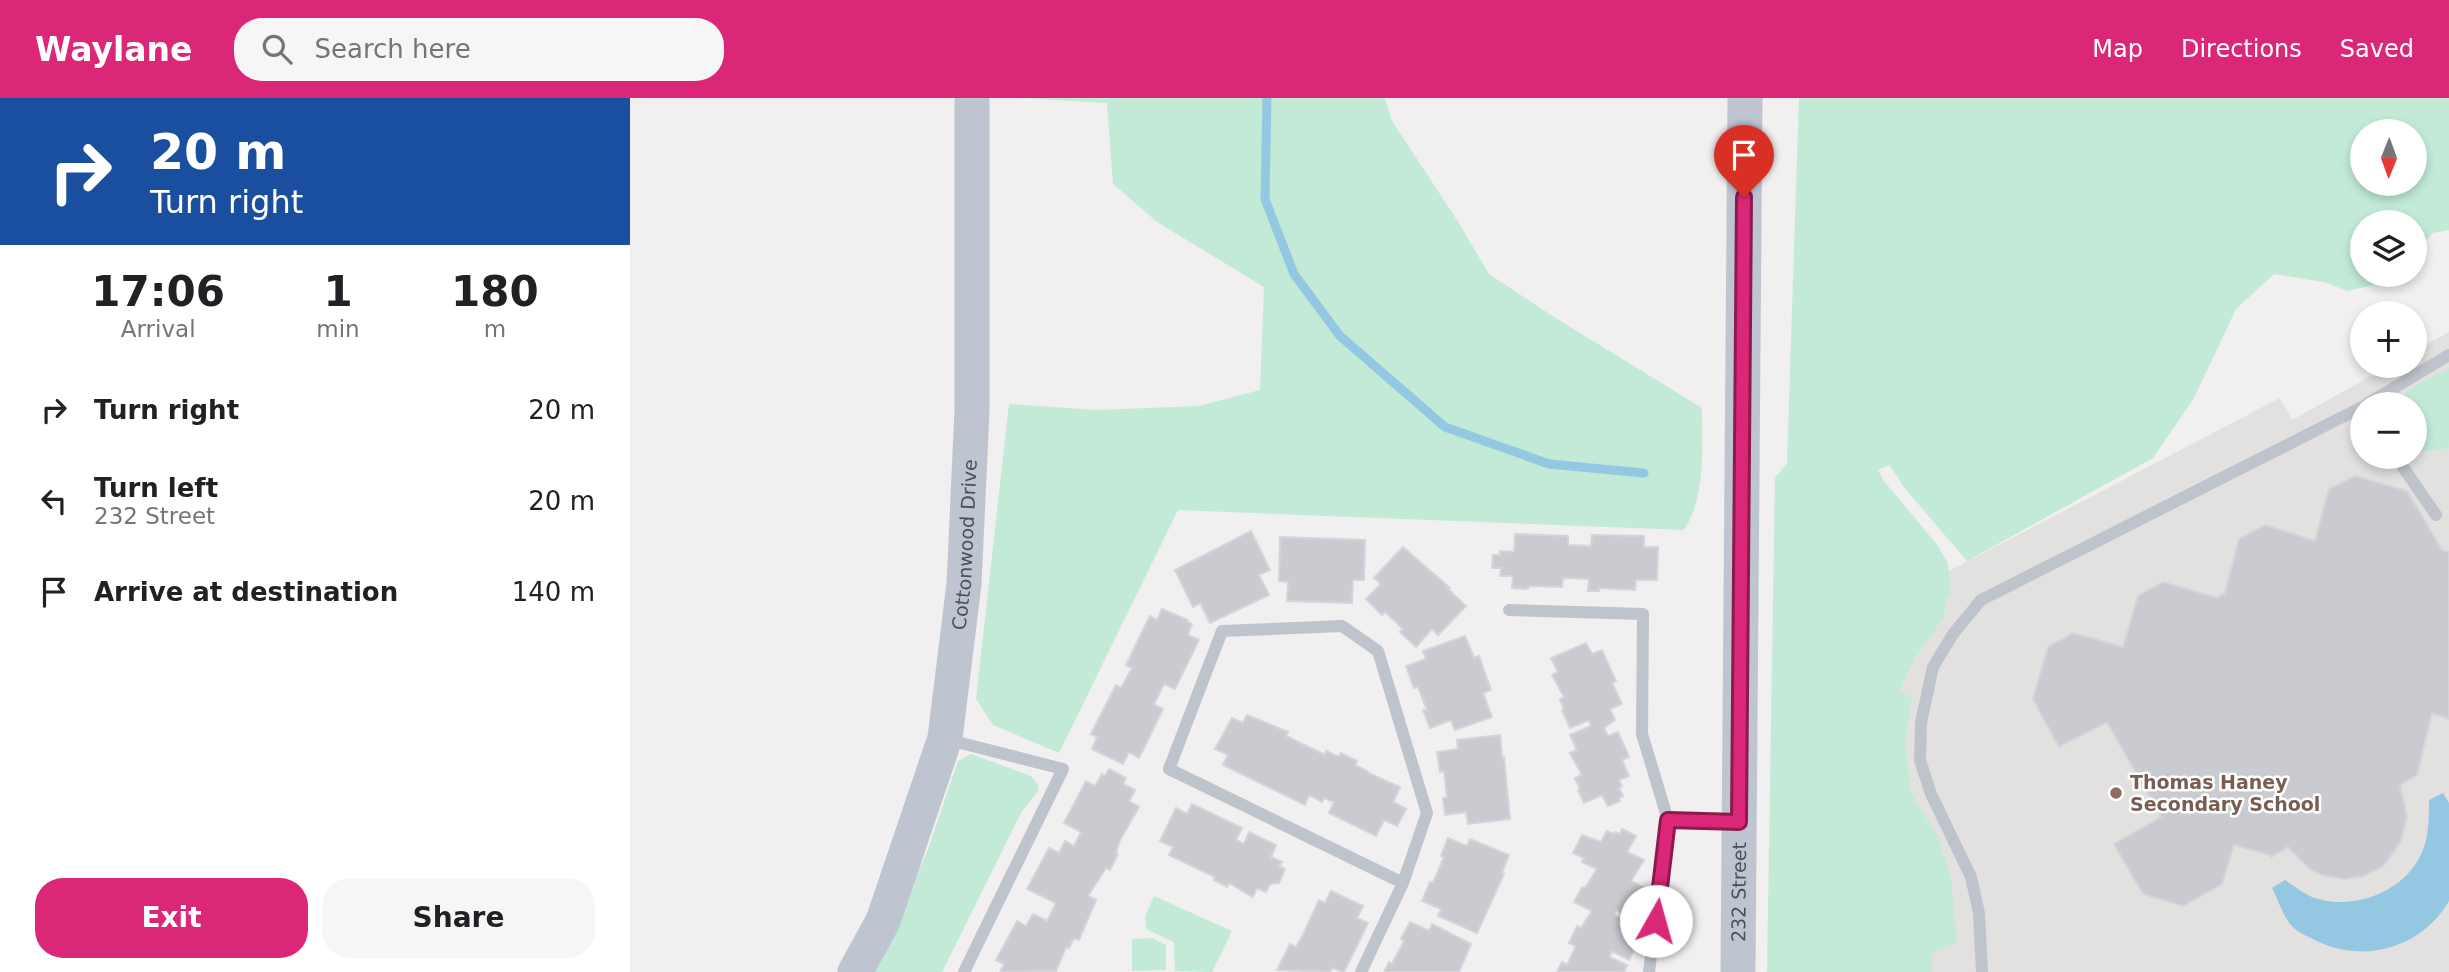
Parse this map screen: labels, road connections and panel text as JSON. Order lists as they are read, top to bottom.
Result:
{
  "streets": {
    "street": ["Cottonwood Drive", "232 Street"]
  },
  "places": ["Thomas Haney Secondary School"],
  "north": "bottom",
  "page": {
    "header": "Waylane",
    "search": "Search here",
    "nav": ["Map", "Directions", "Saved"],
    "turn": ["20 m", "Turn right"],
    "map_buttons": ["+", "−"],
    "eta": [
      "17:06",
      "Arrival",
      "1",
      "min",
      "180",
      "m"
    ],
    "list": [
      {
        "name": "Turn right",
        "value": "20 m"
      },
      {
        "name": "Turn left",
        "note": "232 Street",
        "value": "20 m"
      },
      {
        "name": "Arrive at destination",
        "value": "140 m"
      }
    ],
    "buttons": ["Exit", "Share"]
  }
}
